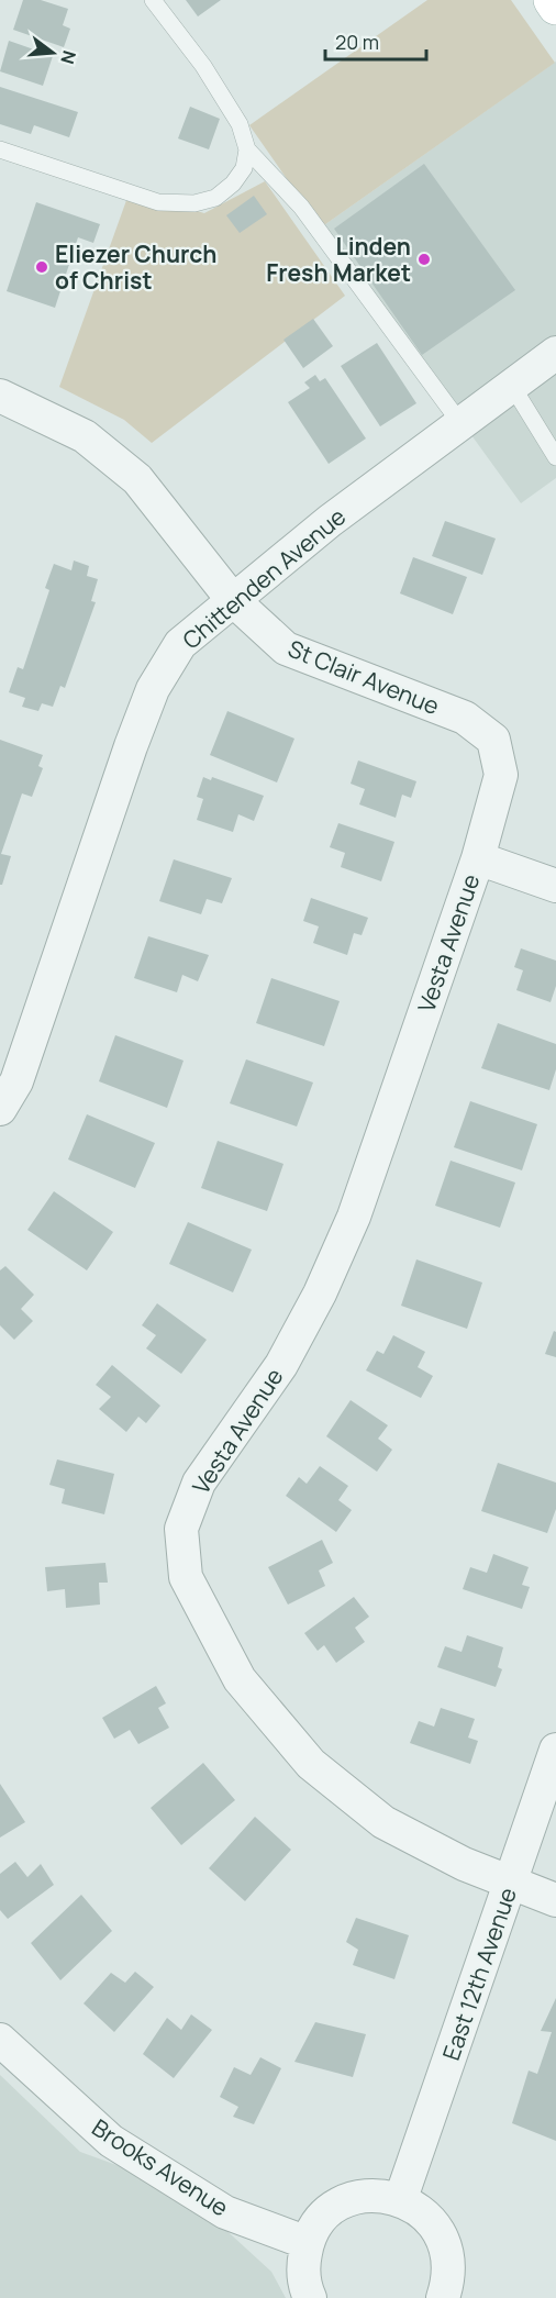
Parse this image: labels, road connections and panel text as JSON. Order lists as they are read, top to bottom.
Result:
{
  "streets": {
    "street": [
      "Chittenden Avenue",
      "St Clair Avenue",
      "Vesta Avenue",
      "East 12th Avenue",
      "Brooks Avenue"
    ]
  },
  "crossings": [
    ["Chittenden Avenue", "St Clair Avenue"],
    ["St Clair Avenue", "Vesta Avenue"],
    ["Vesta Avenue", "East 12th Avenue"]
  ],
  "places": ["Linden Fresh Market", "Eliezer Church of Christ"],
  "scale_bar": "20 m",
  "north": "right"
}
